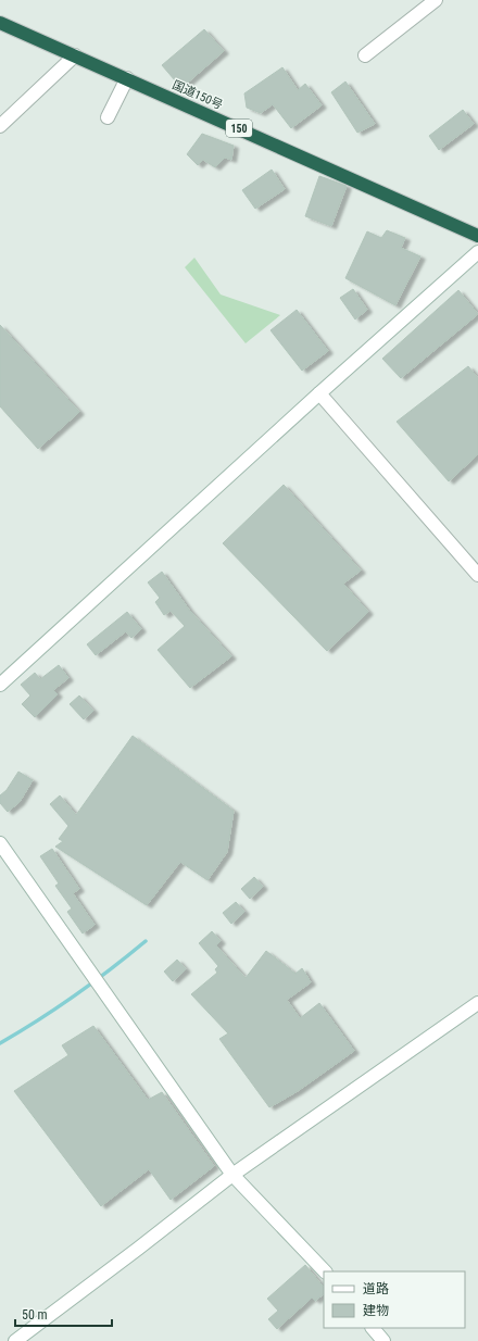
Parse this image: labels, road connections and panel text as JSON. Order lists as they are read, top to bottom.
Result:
{
  "streets": {
    "highway": ["国道150号", "150"]
  },
  "legend": ["道路", "建物"],
  "scale_bar": "50 m"
}
